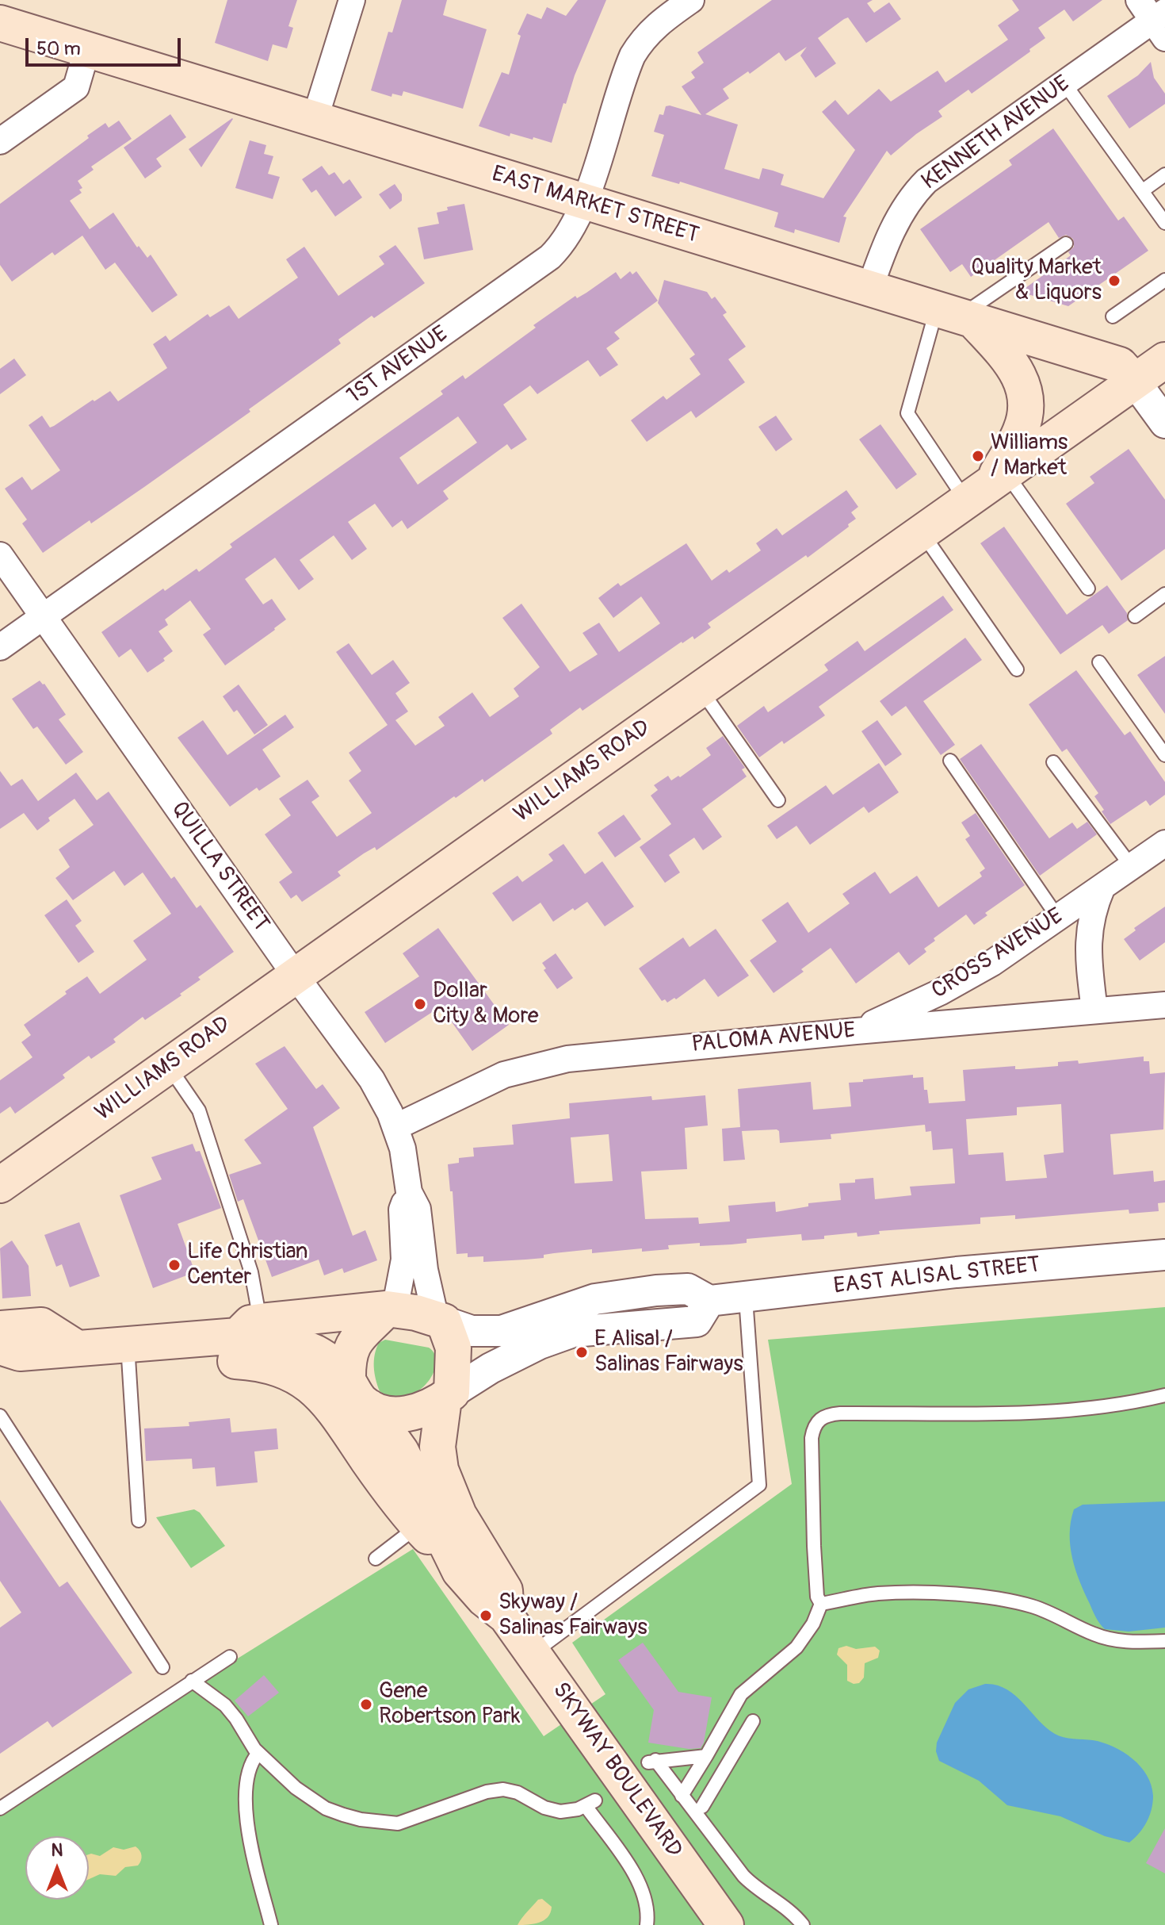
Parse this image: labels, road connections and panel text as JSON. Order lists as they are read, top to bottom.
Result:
{
  "streets": {
    "main road": [
      "EAST MARKET STREET",
      "WILLIAMS ROAD",
      "EAST ALISAL STREET",
      "SKYWAY BOULEVARD"
    ],
    "street": [
      "KENNETH AVENUE",
      "1ST AVENUE",
      "QUILLA STREET",
      "CROSS AVENUE",
      "PALOMA AVENUE"
    ]
  },
  "crossings": [
    ["KENNETH AVENUE", "EAST MARKET STREET"],
    ["EAST MARKET STREET", "1ST AVENUE"],
    ["EAST MARKET STREET", "WILLIAMS ROAD"],
    ["1ST AVENUE", "QUILLA STREET"],
    ["WILLIAMS ROAD", "QUILLA STREET"],
    ["QUILLA STREET", "PALOMA AVENUE"],
    ["QUILLA STREET", "EAST ALISAL STREET"],
    ["QUILLA STREET", "SKYWAY BOULEVARD"],
    ["CROSS AVENUE", "PALOMA AVENUE"],
    ["EAST ALISAL STREET", "SKYWAY BOULEVARD"]
  ],
  "places": [
    "Quality Market & Liquors",
    "Williams / Market",
    "Dollar City & More",
    "Life Christian Center",
    "E Alisal / Salinas Fairways",
    "Skyway / Salinas Fairways",
    "Gene Robertson Park"
  ],
  "scale_bar": "50 m",
  "north": "top"
}
